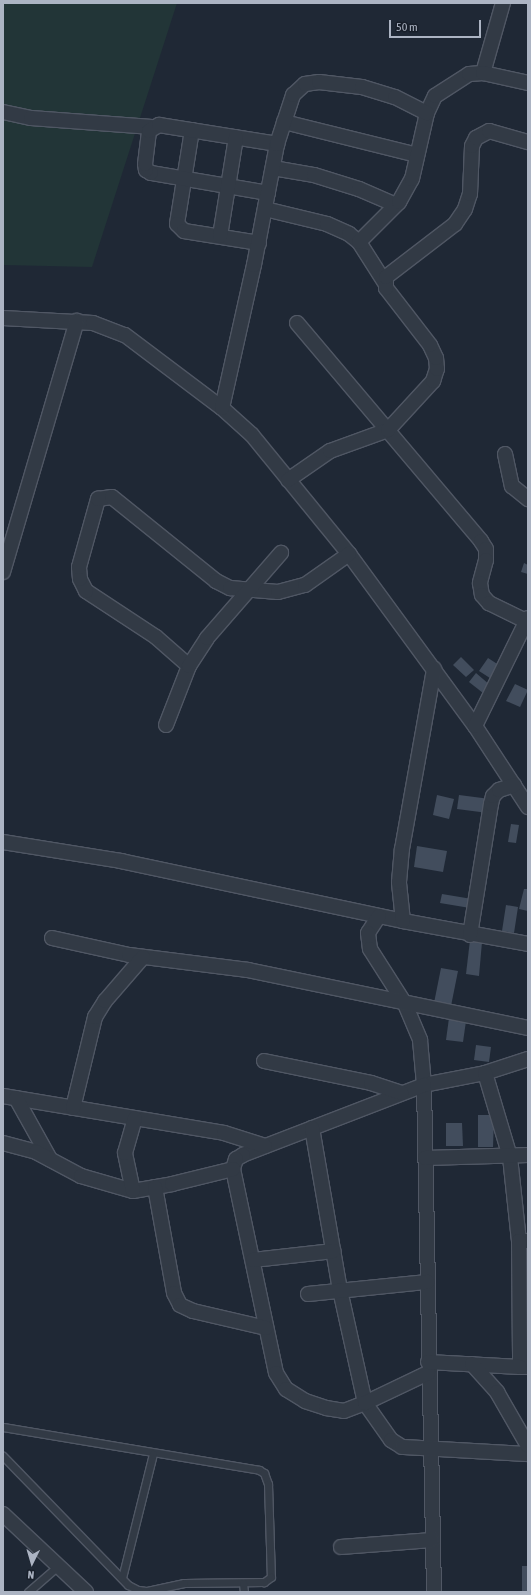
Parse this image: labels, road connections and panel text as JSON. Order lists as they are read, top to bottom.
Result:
{
  "scale_bar": "50 m",
  "north": "bottom"
}
